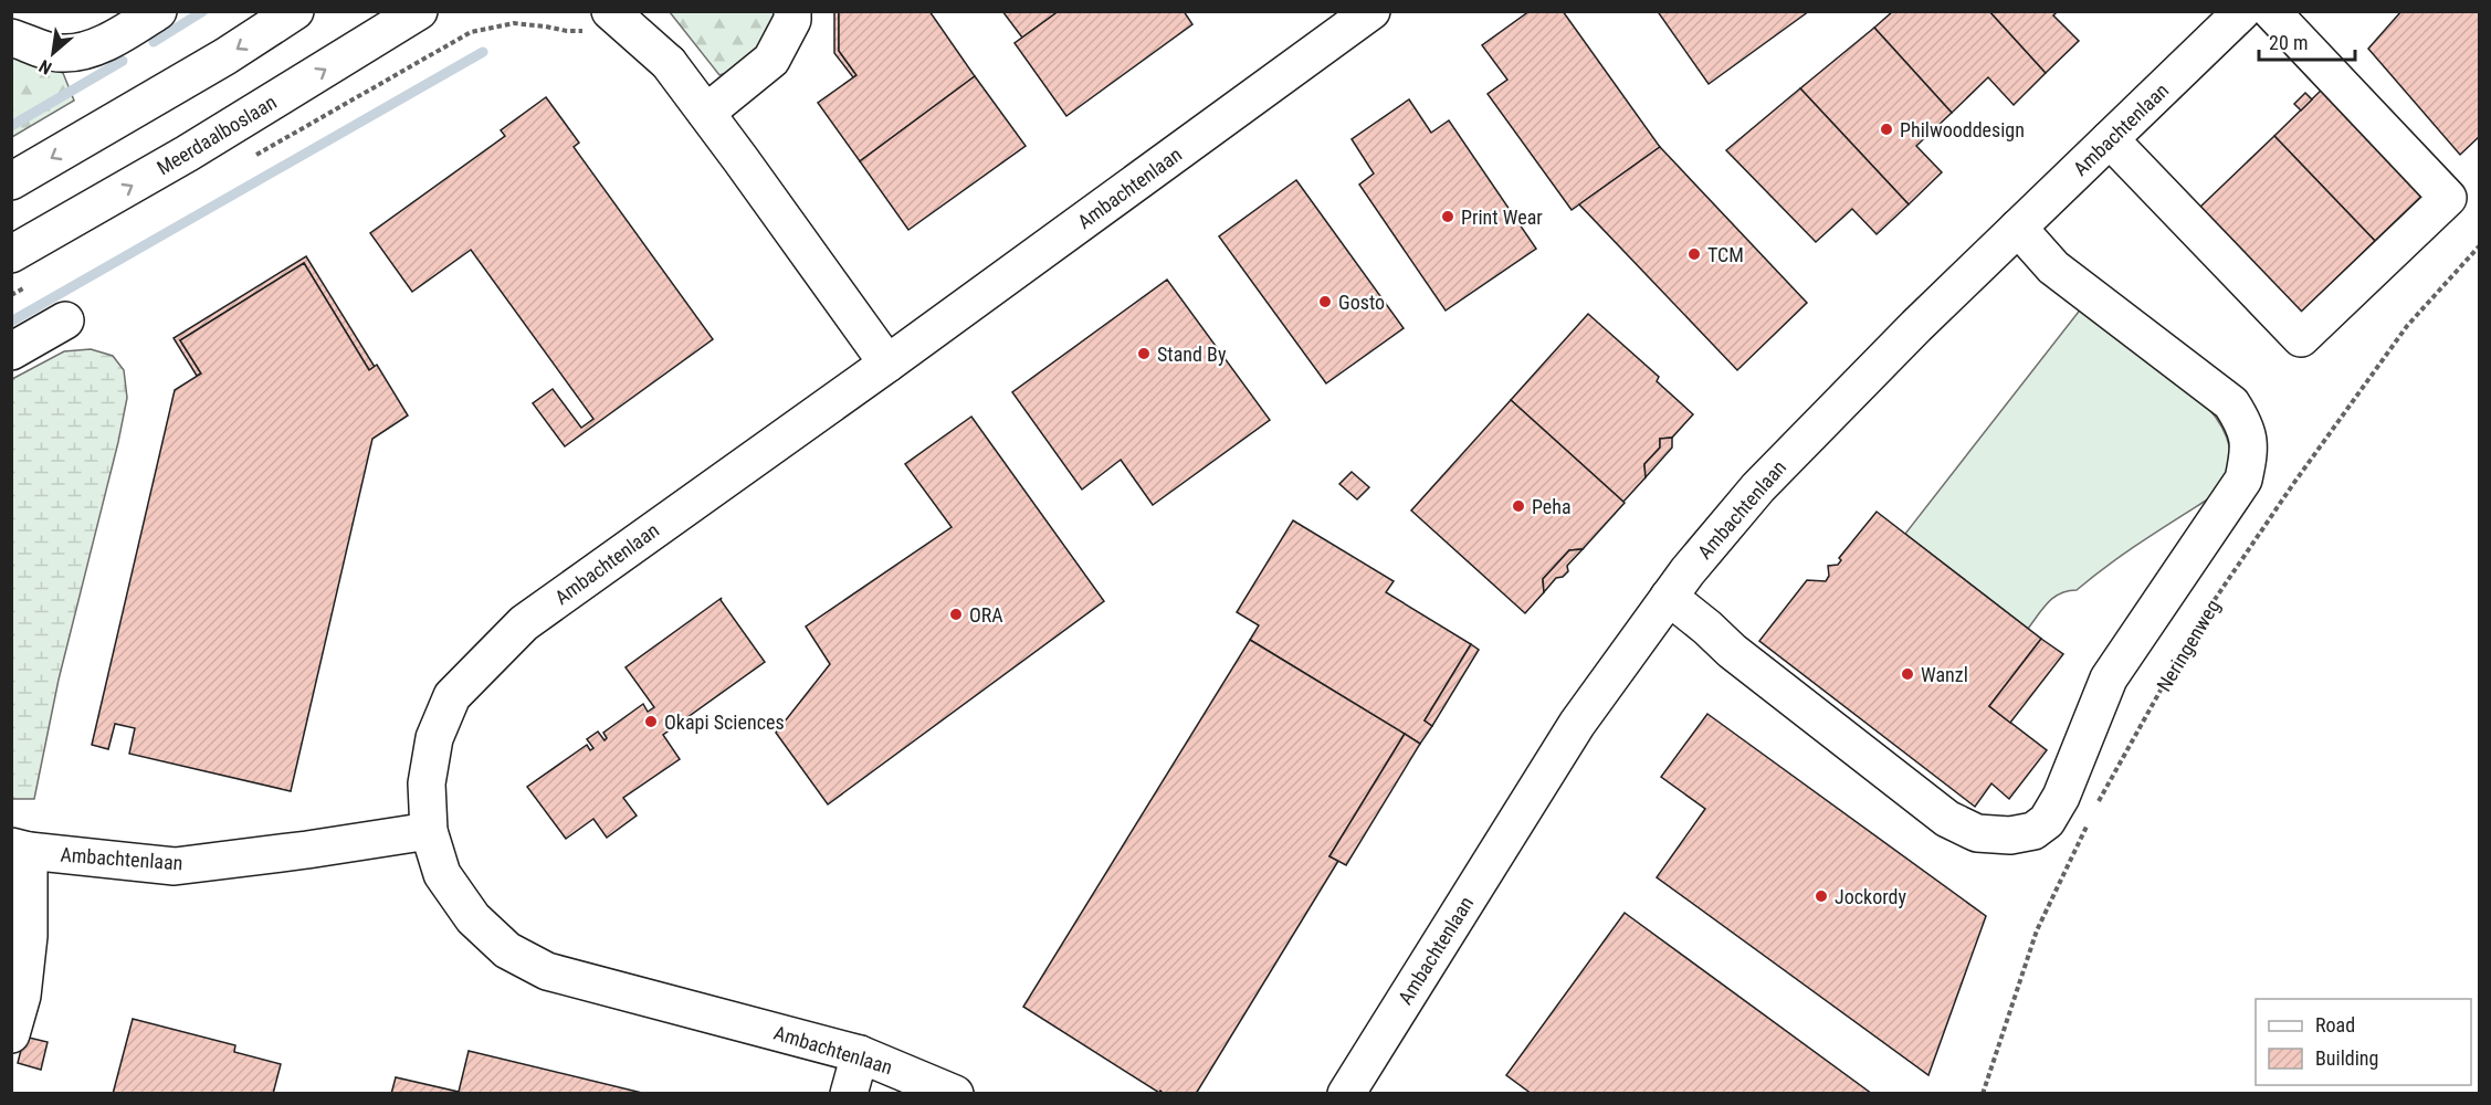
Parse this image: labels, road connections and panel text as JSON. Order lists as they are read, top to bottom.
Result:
{
  "streets": {
    "main road": ["Ambachtenlaan", "Meerdaalboslaan"],
    "path": ["Neringenweg"]
  },
  "places": [
    "Philwooddesign",
    "Print Wear",
    "TCM",
    "Gosto",
    "Stand By",
    "Peha",
    "ORA",
    "Wanzl",
    "Okapi Sciences",
    "Jockordy"
  ],
  "legend": ["Road", "Building"],
  "scale_bar": "20 m",
  "north": "bottom left"
}
